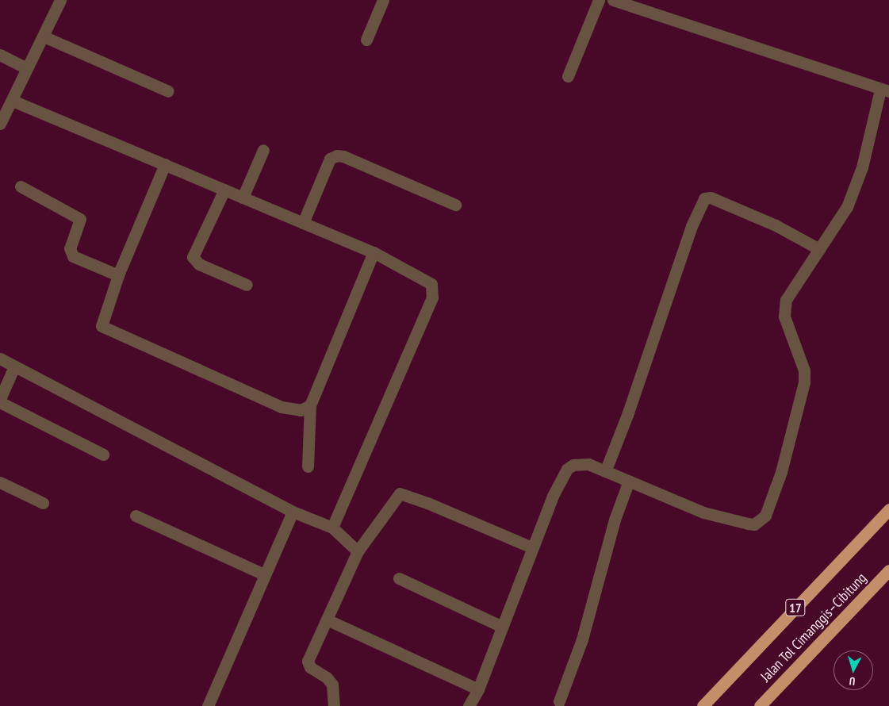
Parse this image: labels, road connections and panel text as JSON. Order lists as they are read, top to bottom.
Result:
{
  "streets": {
    "highway": ["17", "Jalan Tol Cimanggis–Cibitung"]
  },
  "north": "bottom"
}
